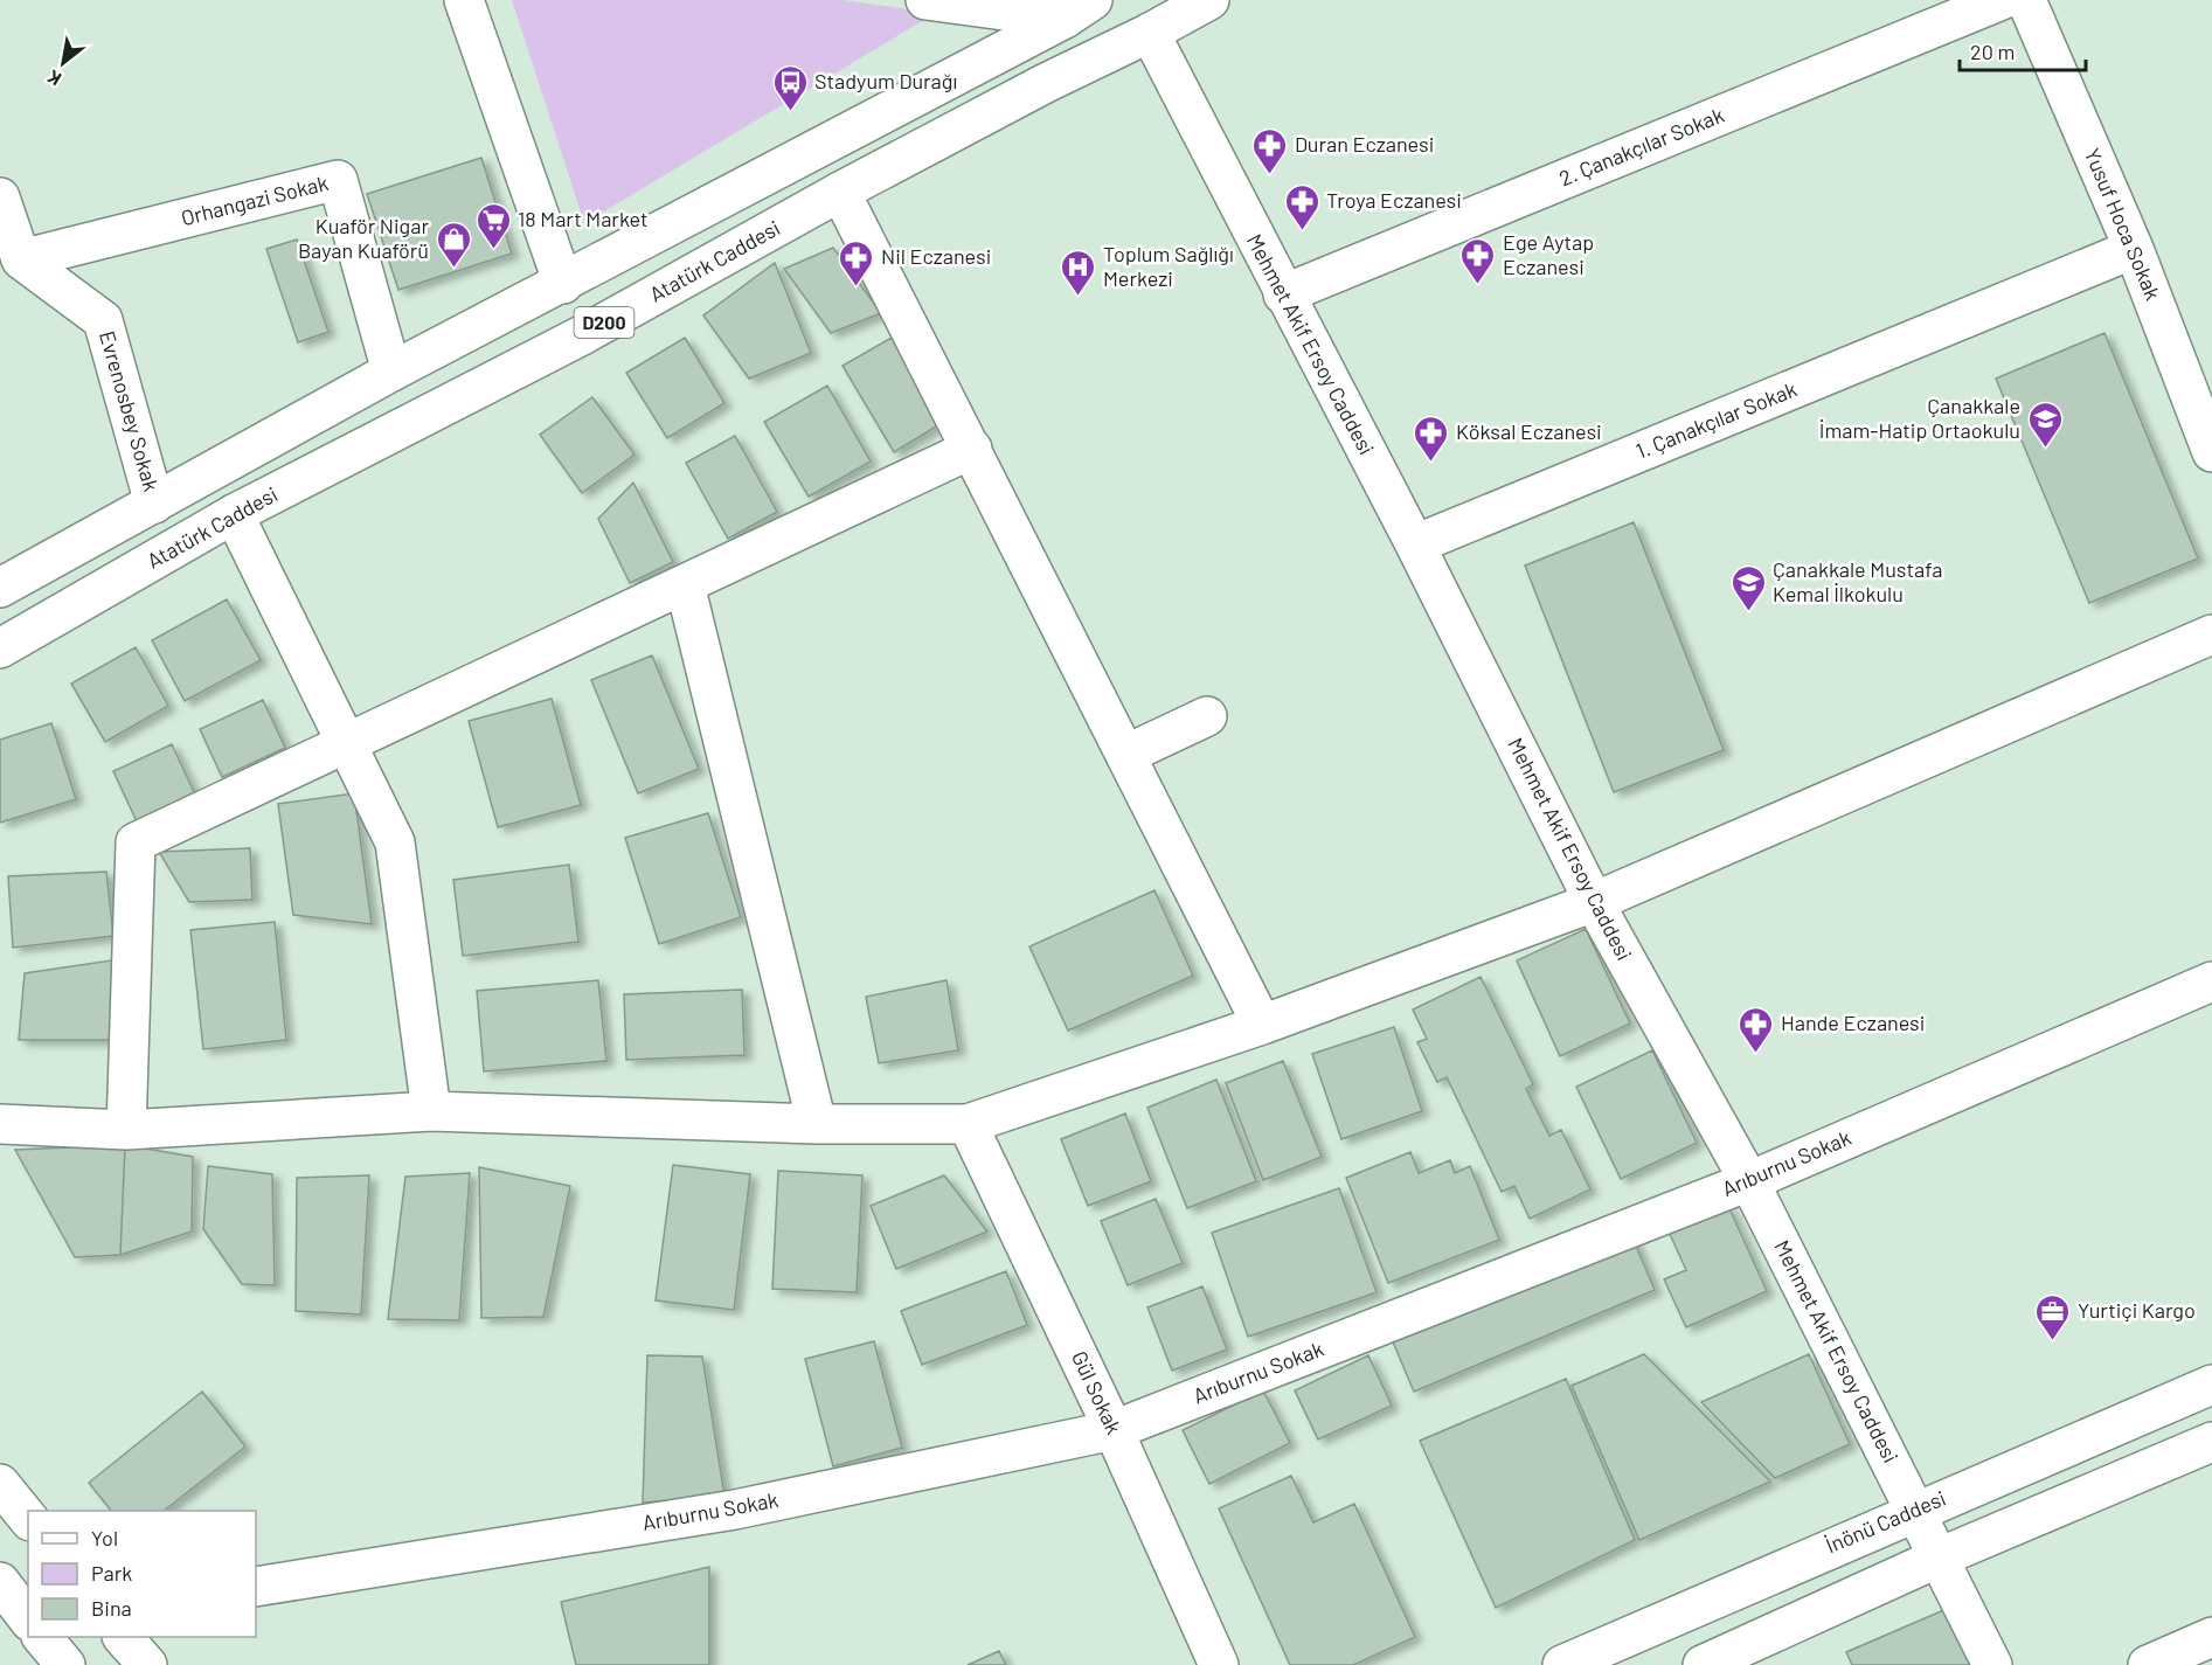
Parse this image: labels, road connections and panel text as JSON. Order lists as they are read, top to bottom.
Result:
{
  "streets": {
    "main road": [
      "2. Çanakçılar Sokak",
      "Orhangazi Sokak",
      "Yusuf Hoca Sokak",
      "Atatürk Caddesi",
      "D200",
      "Mehmet Akif Ersoy Caddesi",
      "Evrenosbey Sokak",
      "1. Çanakçılar Sokak",
      "Arıburnu Sokak",
      "Gül Sokak",
      "İnönü Caddesi"
    ]
  },
  "crossings": [
    ["2. Çanakçılar Sokak", "Mehmet Akif Ersoy Caddesi"],
    ["Orhangazi Sokak", "D200"],
    ["Orhangazi Sokak", "Evrenosbey Sokak"],
    ["Yusuf Hoca Sokak", "1. Çanakçılar Sokak"],
    ["Atatürk Caddesi", "Mehmet Akif Ersoy Caddesi"],
    ["D200", "Evrenosbey Sokak"],
    ["Mehmet Akif Ersoy Caddesi", "1. Çanakçılar Sokak"],
    ["Mehmet Akif Ersoy Caddesi", "Arıburnu Sokak"],
    ["Mehmet Akif Ersoy Caddesi", "İnönü Caddesi"],
    ["Arıburnu Sokak", "Gül Sokak"]
  ],
  "places": {
    "bus stop": ["Stadyum Durağı"],
    "pharmacy": [
      "Duran Eczanesi",
      "Troya Eczanesi",
      "Ege Aytap Eczanesi",
      "Nil Eczanesi",
      "Köksal Eczanesi",
      "Hande Eczanesi"
    ],
    "supermarket": ["18 Mart Market"],
    "shop": ["Kuaför Nigar Bayan Kuaförü"],
    "hospital": ["Toplum Sağlığı Merkezi"],
    "school or university": ["Çanakkale İmam-Hatip Ortaokulu", "Çanakkale Mustafa Kemal İlkokulu"],
    "office": ["Yurtiçi Kargo"]
  },
  "legend": ["Yol", "Park", "Bina"],
  "scale_bar": "20 m",
  "north": "bottom left"
}
